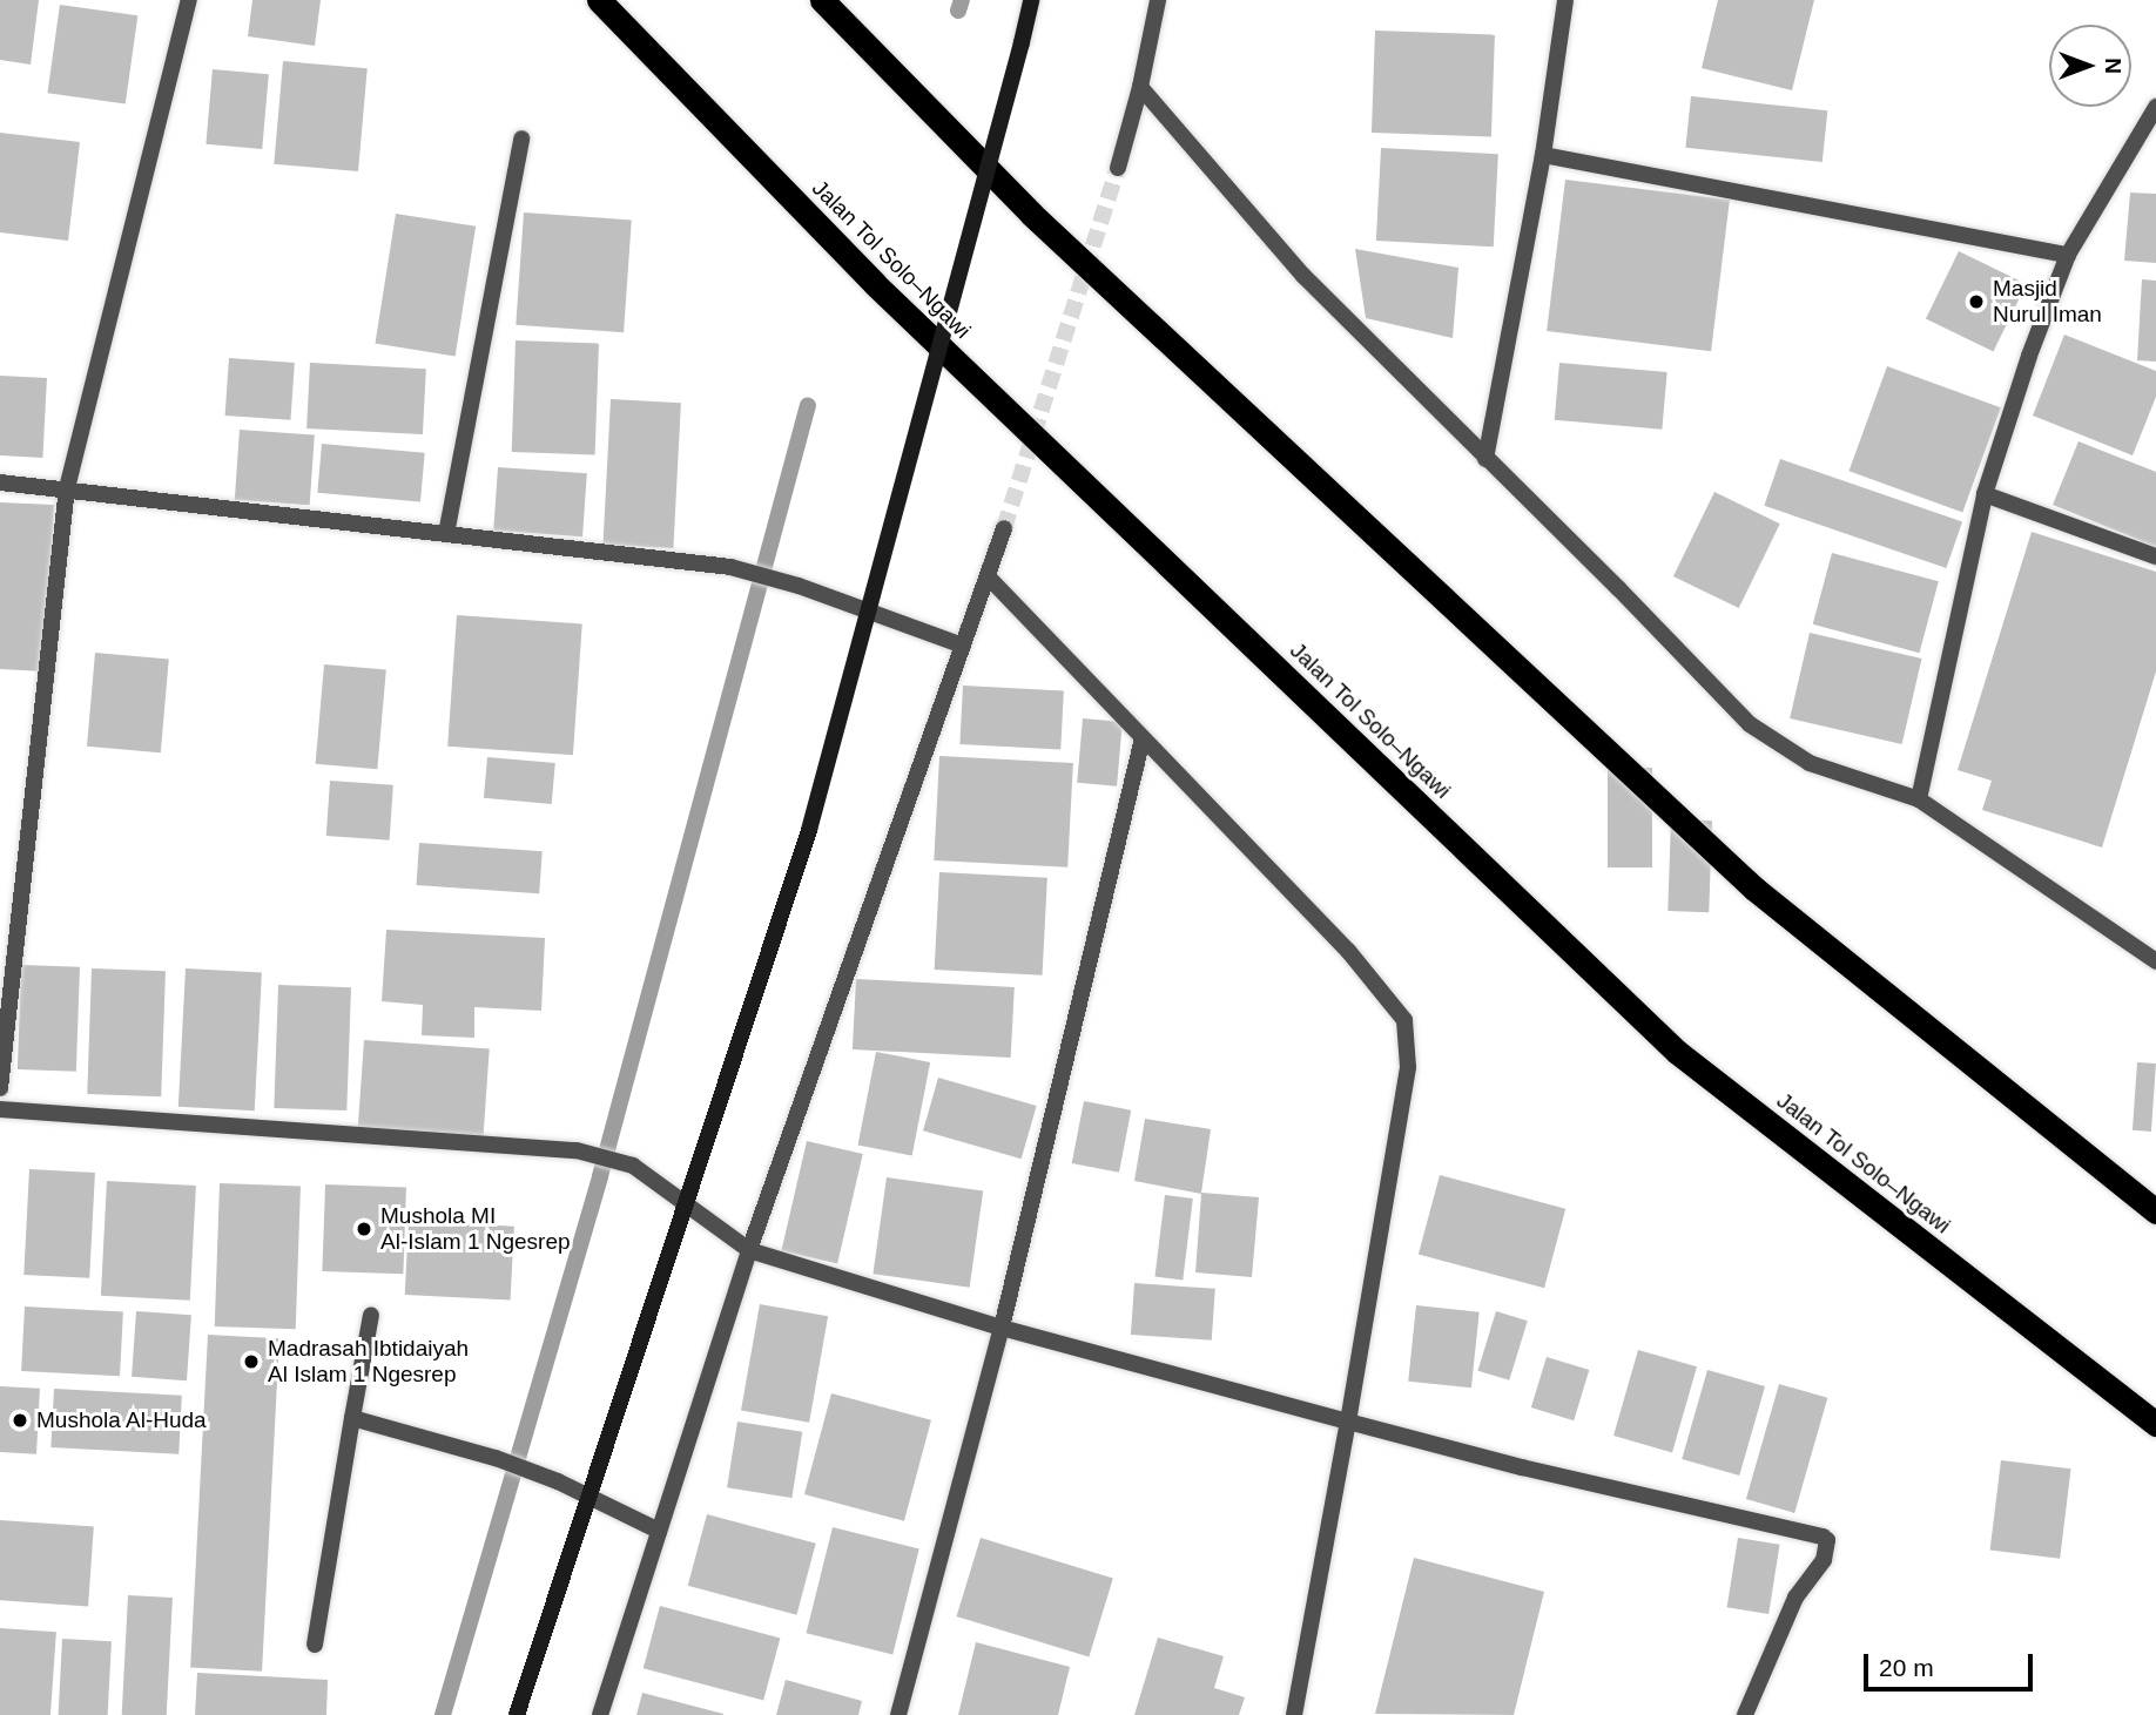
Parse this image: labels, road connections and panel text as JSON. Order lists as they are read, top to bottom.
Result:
{
  "streets": {
    "highway": ["Jalan Tol Solo–Ngawi"]
  },
  "places": [
    "Masjid Nurul Iman",
    "Mushola MI Al-Islam 1 Ngesrep",
    "Madrasah Ibtidaiyah Al Islam 1 Ngesrep",
    "Mushola Al-Huda"
  ],
  "scale_bar": "20 m",
  "north": "right"
}
